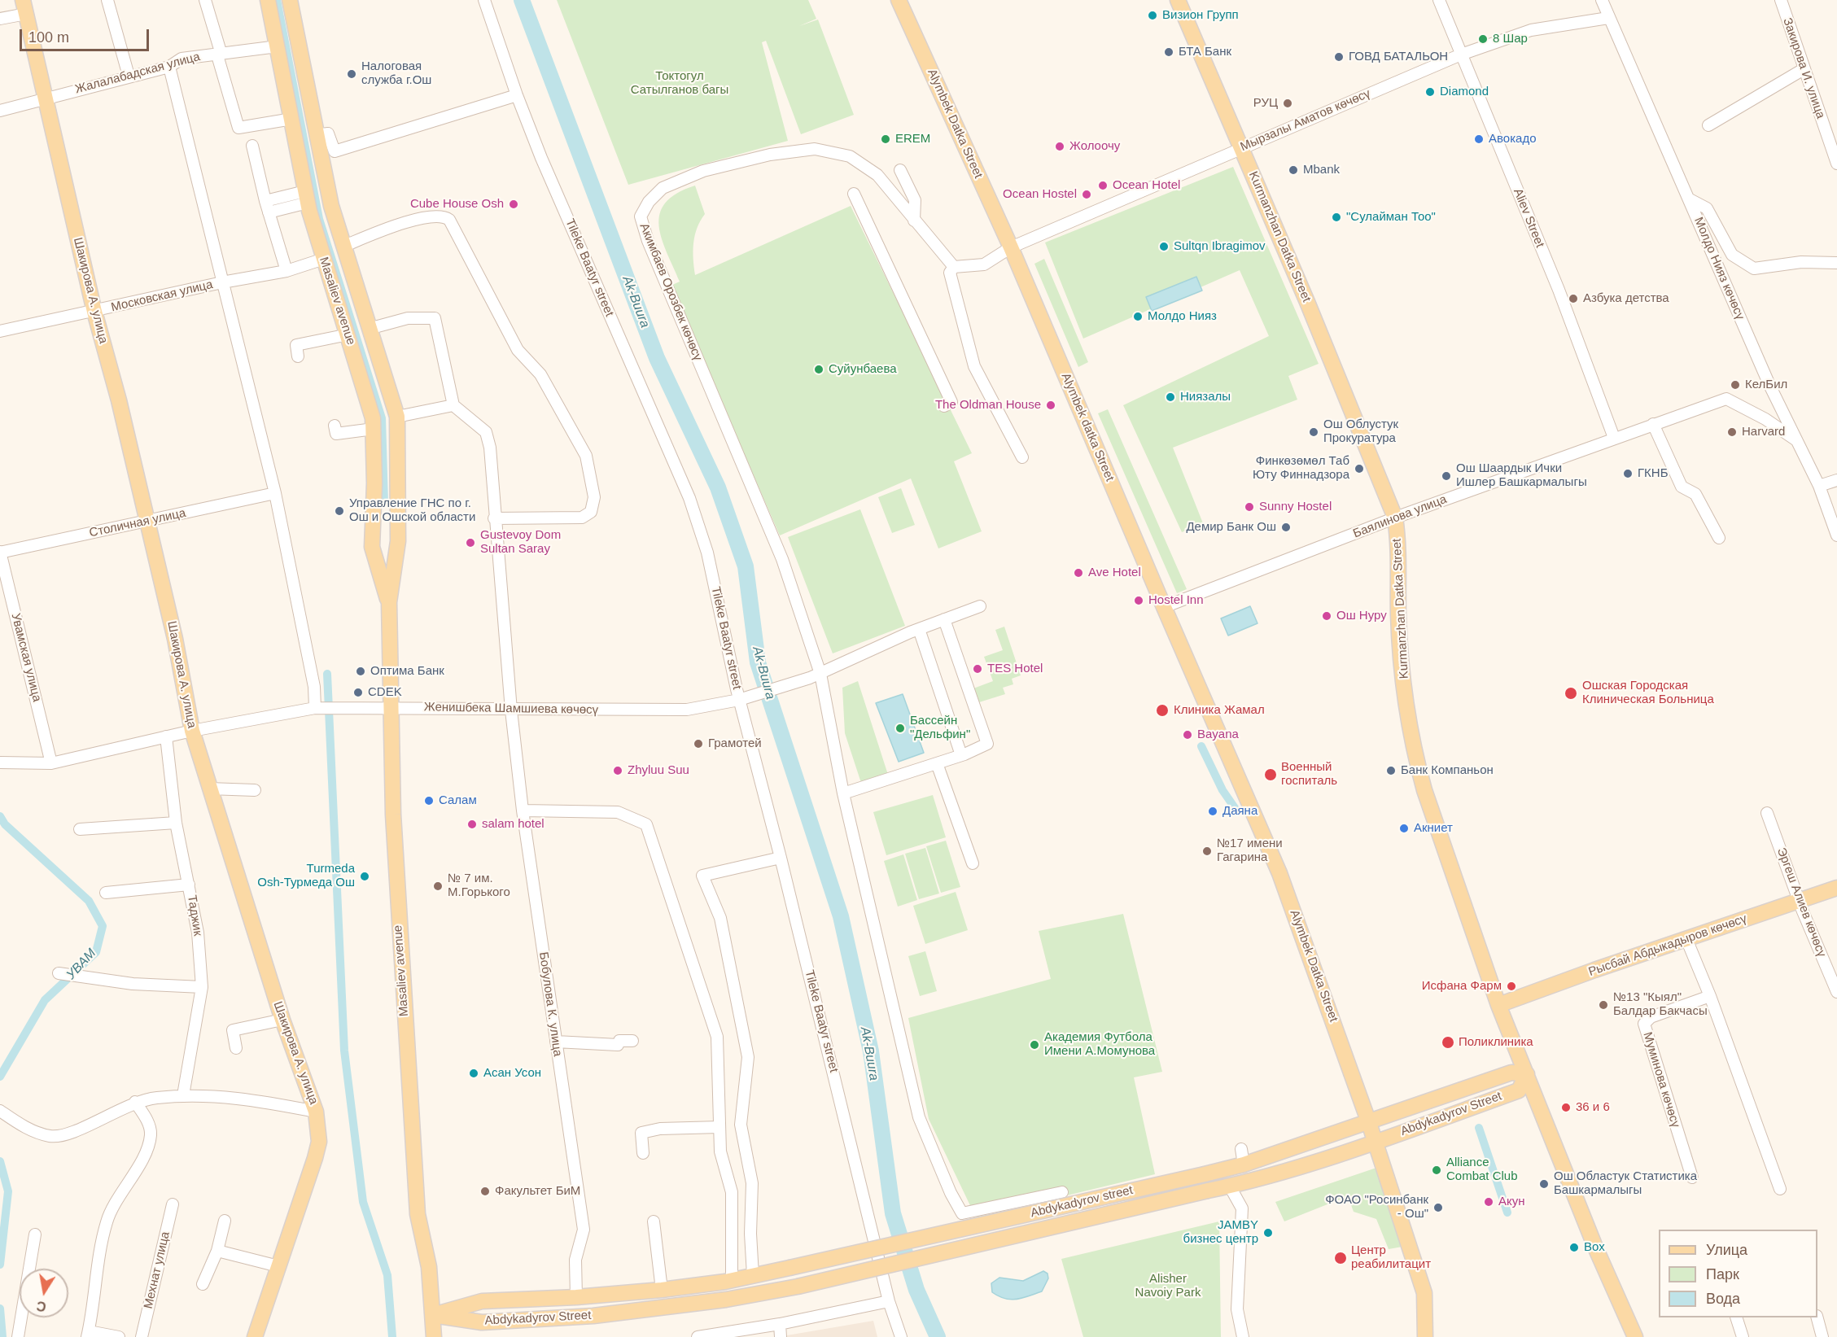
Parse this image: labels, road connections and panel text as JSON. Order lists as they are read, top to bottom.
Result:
{
  "streets": {
    "main road": [
      "Alymbek Datka Street",
      "Kurmanzhan Datka Street",
      "Шакирова А. улица",
      "Masaliev avenue",
      "Alymbek datka Street",
      "Рысбай Абдыкадыров көчөсү",
      "Abdykadyrov Street",
      "Abdykadyrov street"
    ],
    "street": [
      "Закирова И. улица",
      "Жалалабадская улица",
      "Мырзалы Аматов көчөсү",
      "Aliev Street",
      "Tileke Baatyr street",
      "Молдо Нияз көчөсү",
      "Акимбаев Орозбек көчөсү",
      "Московская улица",
      "Баялинова улица",
      "Столичная улица",
      "Увамская улица",
      "Женишбека Шамшиева көчөсү",
      "Эргеш Алиев көчөсү",
      "Таджик",
      "Бобулова К. улица",
      "Муминова көчөсү",
      "Мехнат улица"
    ]
  },
  "crossings": [
    ["Жалалабадская улица", "Шакирова А. улица"],
    ["Жалалабадская улица", "Masaliev avenue"],
    ["Мырзалы Аматов көчөсү", "Alymbek Datka Street"],
    ["Мырзалы Аматов көчөсү", "Aliev Street"],
    ["Мырзалы Аматов көчөсү", "Kurmanzhan Datka Street"],
    ["Мырзалы Аматов көчөсү", "Молдо Нияз көчөсү"],
    ["Мырзалы Аматов көчөсү", "Alymbek datka Street"],
    ["Alymbek Datka Street", "Alymbek datka Street"],
    ["Alymbek Datka Street", "Баялинова улица"],
    ["Alymbek Datka Street", "Abdykadyrov Street"],
    ["Alymbek Datka Street", "Abdykadyrov street"],
    ["Aliev Street", "Баялинова улица"],
    ["Kurmanzhan Datka Street", "Баялинова улица"],
    ["Kurmanzhan Datka Street", "Рысбай Абдыкадыров көчөсү"],
    ["Kurmanzhan Datka Street", "Abdykadyrov Street"],
    ["Tileke Baatyr street", "Женишбека Шамшиева көчөсү"],
    ["Молдо Нияз көчөсү", "Баялинова улица"],
    ["Шакирова А. улица", "Московская улица"],
    ["Шакирова А. улица", "Столичная улица"],
    ["Шакирова А. улица", "Женишбека Шамшиева көчөсү"],
    ["Акимбаев Орозбек көчөсү", "Женишбека Шамшиева көчөсү"],
    ["Московская улица", "Masaliev avenue"],
    ["Masaliev avenue", "Женишбека Шамшиева көчөсү"],
    ["Masaliev avenue", "Abdykadyrov Street"],
    ["Alymbek datka Street", "Баялинова улица"],
    ["Столичная улица", "Увамская улица"],
    ["Увамская улица", "Женишбека Шамшиева көчөсү"],
    ["Женишбека Шамшиева көчөсү", "Таджик"],
    ["Женишбека Шамшиева көчөсү", "Бобулова К. улица"],
    ["Эргеш Алиев көчөсү", "Рысбай Абдыкадыров көчөсү"],
    ["Бобулова К. улица", "Abdykadyrov Street"],
    ["Abdykadyrov Street", "Abdykadyrov street"]
  ],
  "water": ["Ak-Buura", "УВАМ"],
  "parks": ["Токтогул Сатылганов багы", "Alisher Navoiy Park"],
  "places": [
    "Визион Групп",
    "8 Шар",
    "БТА Банк",
    "ГОВД БАТАЛЬОН",
    "Налоговая служба г.Ош",
    "Diamond",
    "РУЦ",
    "EREM",
    "Авокадо",
    "Жолоочу",
    "Mbank",
    "Ocean Hotel",
    "Ocean Hostel",
    "Cube House Osh",
    "\"Сулайман Тоо\"",
    "Sultqn Ibragimov",
    "Азбука детства",
    "Молдо Нияз",
    "Суйунбаева",
    "КелБил",
    "Ниязалы",
    "The Oldman House",
    "Ош Облустук Прокуратура",
    "Harvard",
    "Финкөзөмөл Таб Юту Финнадзора",
    "ГКНБ",
    "Ош Шаардык Ички Ишлер Башкармалыгы",
    "Sunny Hostel",
    "Управление ГНС по г. Ош и Ошской области",
    "Демир Банк Ош",
    "Gustevoy Dom Sultan Saray",
    "Ave Hotel",
    "Hostel Inn",
    "Ош Нуру",
    "TES Hotel",
    "Оптима Банк",
    "CDEK",
    "Ошская Городская Клиническая Больница",
    "Клиника Жамал",
    "Бассейн \"Дельфин\"",
    "Bayana",
    "Грамотей",
    "Zhyluu Suu",
    "Банк Компаньон",
    "Военный госпиталь",
    "Салам",
    "Даяна",
    "salam hotel",
    "Акниет",
    "№17 имени Гагарина",
    "Turmeda Osh-Турмеда Ош",
    "№ 7 им. М.Горького",
    "Исфана Фарм",
    "№13 \"Кыял\" Балдар Бакчасы",
    "Поликлиника",
    "Академия Футбола Имени А.Момунова",
    "Асан Усон",
    "36 и 6",
    "Alliance Combat Club",
    "Ош Областук Статистика Башкармалыгы",
    "Факультет БиМ",
    "Акун",
    "ФОАО \"Росинбанк - Ош\"",
    "JAMBY бизнес центр",
    "Box",
    "Центр реабилитацит"
  ],
  "legend": ["Улица", "Парк", "Вода"],
  "scale_bar": "100 m",
  "north": "bottom"
}
